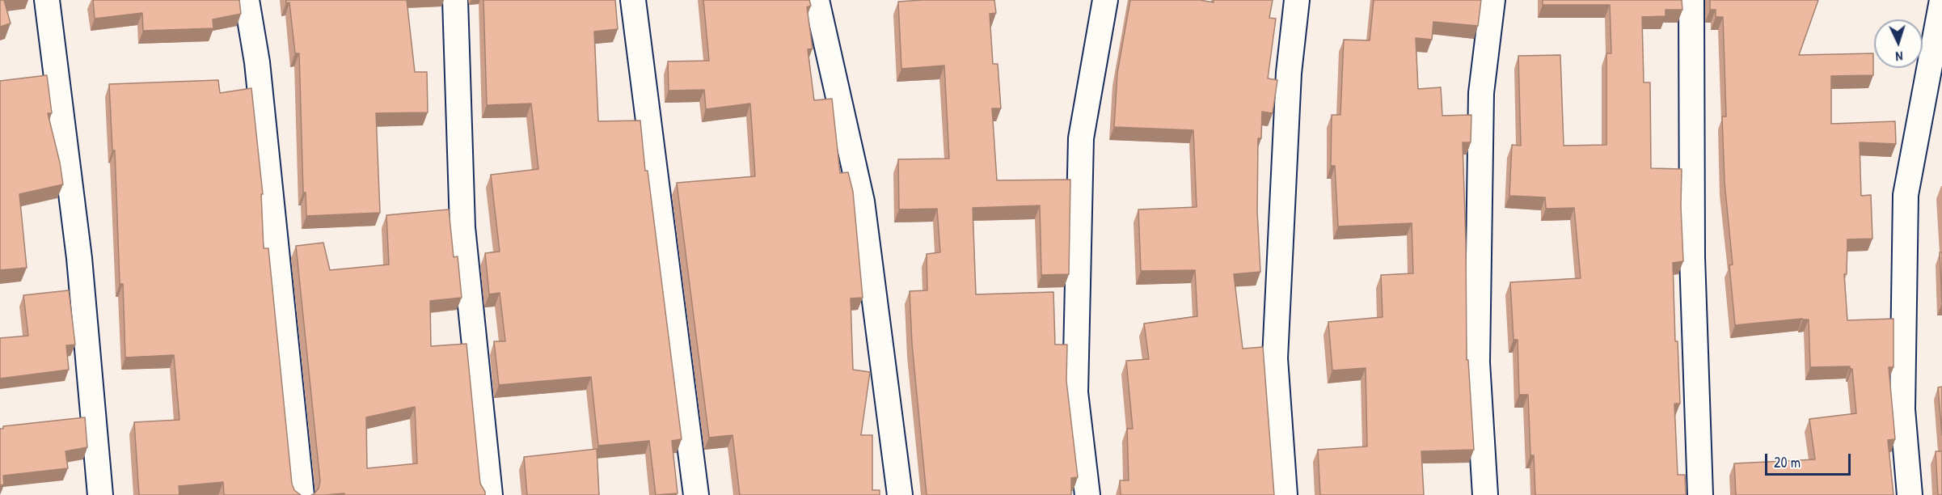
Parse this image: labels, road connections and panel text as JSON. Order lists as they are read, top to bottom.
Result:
{
  "scale_bar": "20 m",
  "north": "bottom"
}
